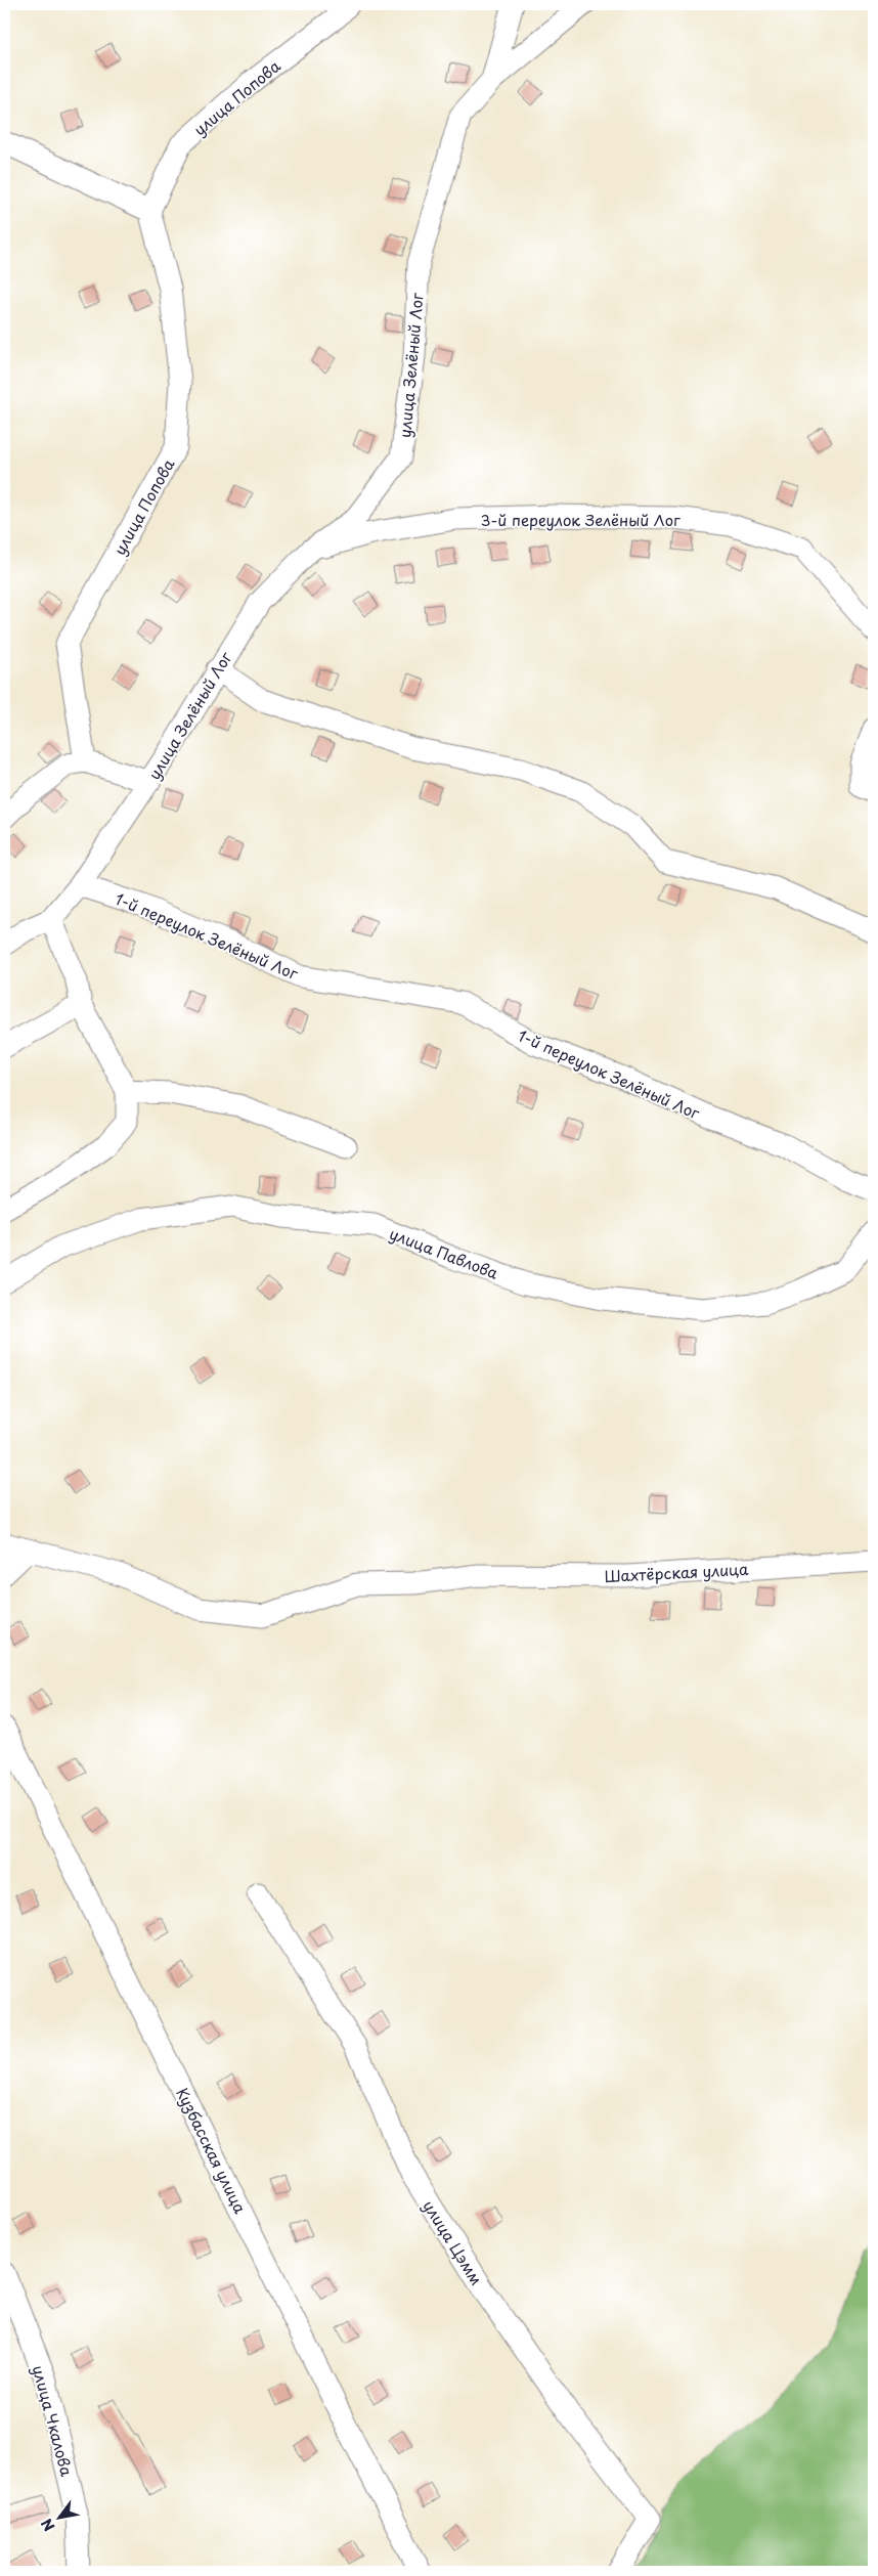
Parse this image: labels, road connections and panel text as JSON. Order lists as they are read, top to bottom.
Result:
{
  "streets": {
    "street": [
      "улица Попова",
      "улица Зелёный Лог",
      "3-й переулок Зелёный Лог",
      "1-й переулок Зелёный Лог",
      "улица Павлова",
      "Шахтёрская улица",
      "Кузбасская улица",
      "улица Цэмм",
      "улица Чкалова"
    ]
  },
  "crossings": [
    ["улица Зелёный Лог", "3-й переулок Зелёный Лог"],
    ["улица Зелёный Лог", "1-й переулок Зелёный Лог"]
  ],
  "north": "bottom left"
}
